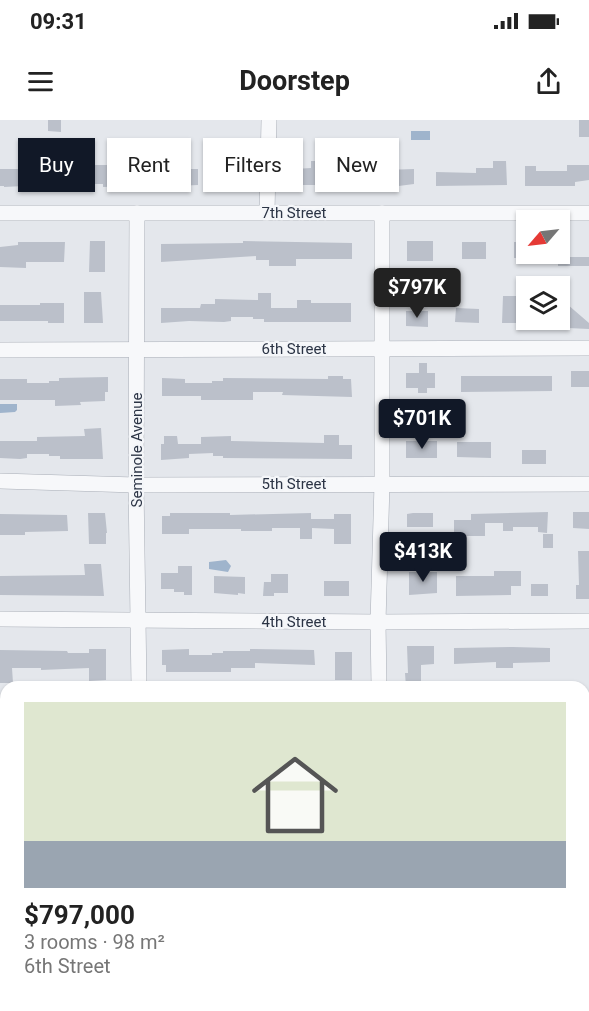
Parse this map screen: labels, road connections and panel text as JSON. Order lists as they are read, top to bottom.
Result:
{
  "streets": {
    "street": [
      "7th Street",
      "6th Street",
      "Seminole Avenue",
      "5th Street",
      "4th Street"
    ]
  },
  "crossings": [
    ["7th Street", "Seminole Avenue"],
    ["6th Street", "Seminole Avenue"],
    ["Seminole Avenue", "5th Street"],
    ["Seminole Avenue", "4th Street"]
  ],
  "north": "bottom left",
  "page": {
    "status": "09:31",
    "header": "Doorstep",
    "chip": [
      "Buy",
      "Rent",
      "Filters",
      "New"
    ],
    "price": ["$797K", "$701K", "$413K"],
    "list": [
      {
        "name": "$797,000",
        "note": "3 rooms · 98 m² · 6th Street"
      }
    ]
  }
}
